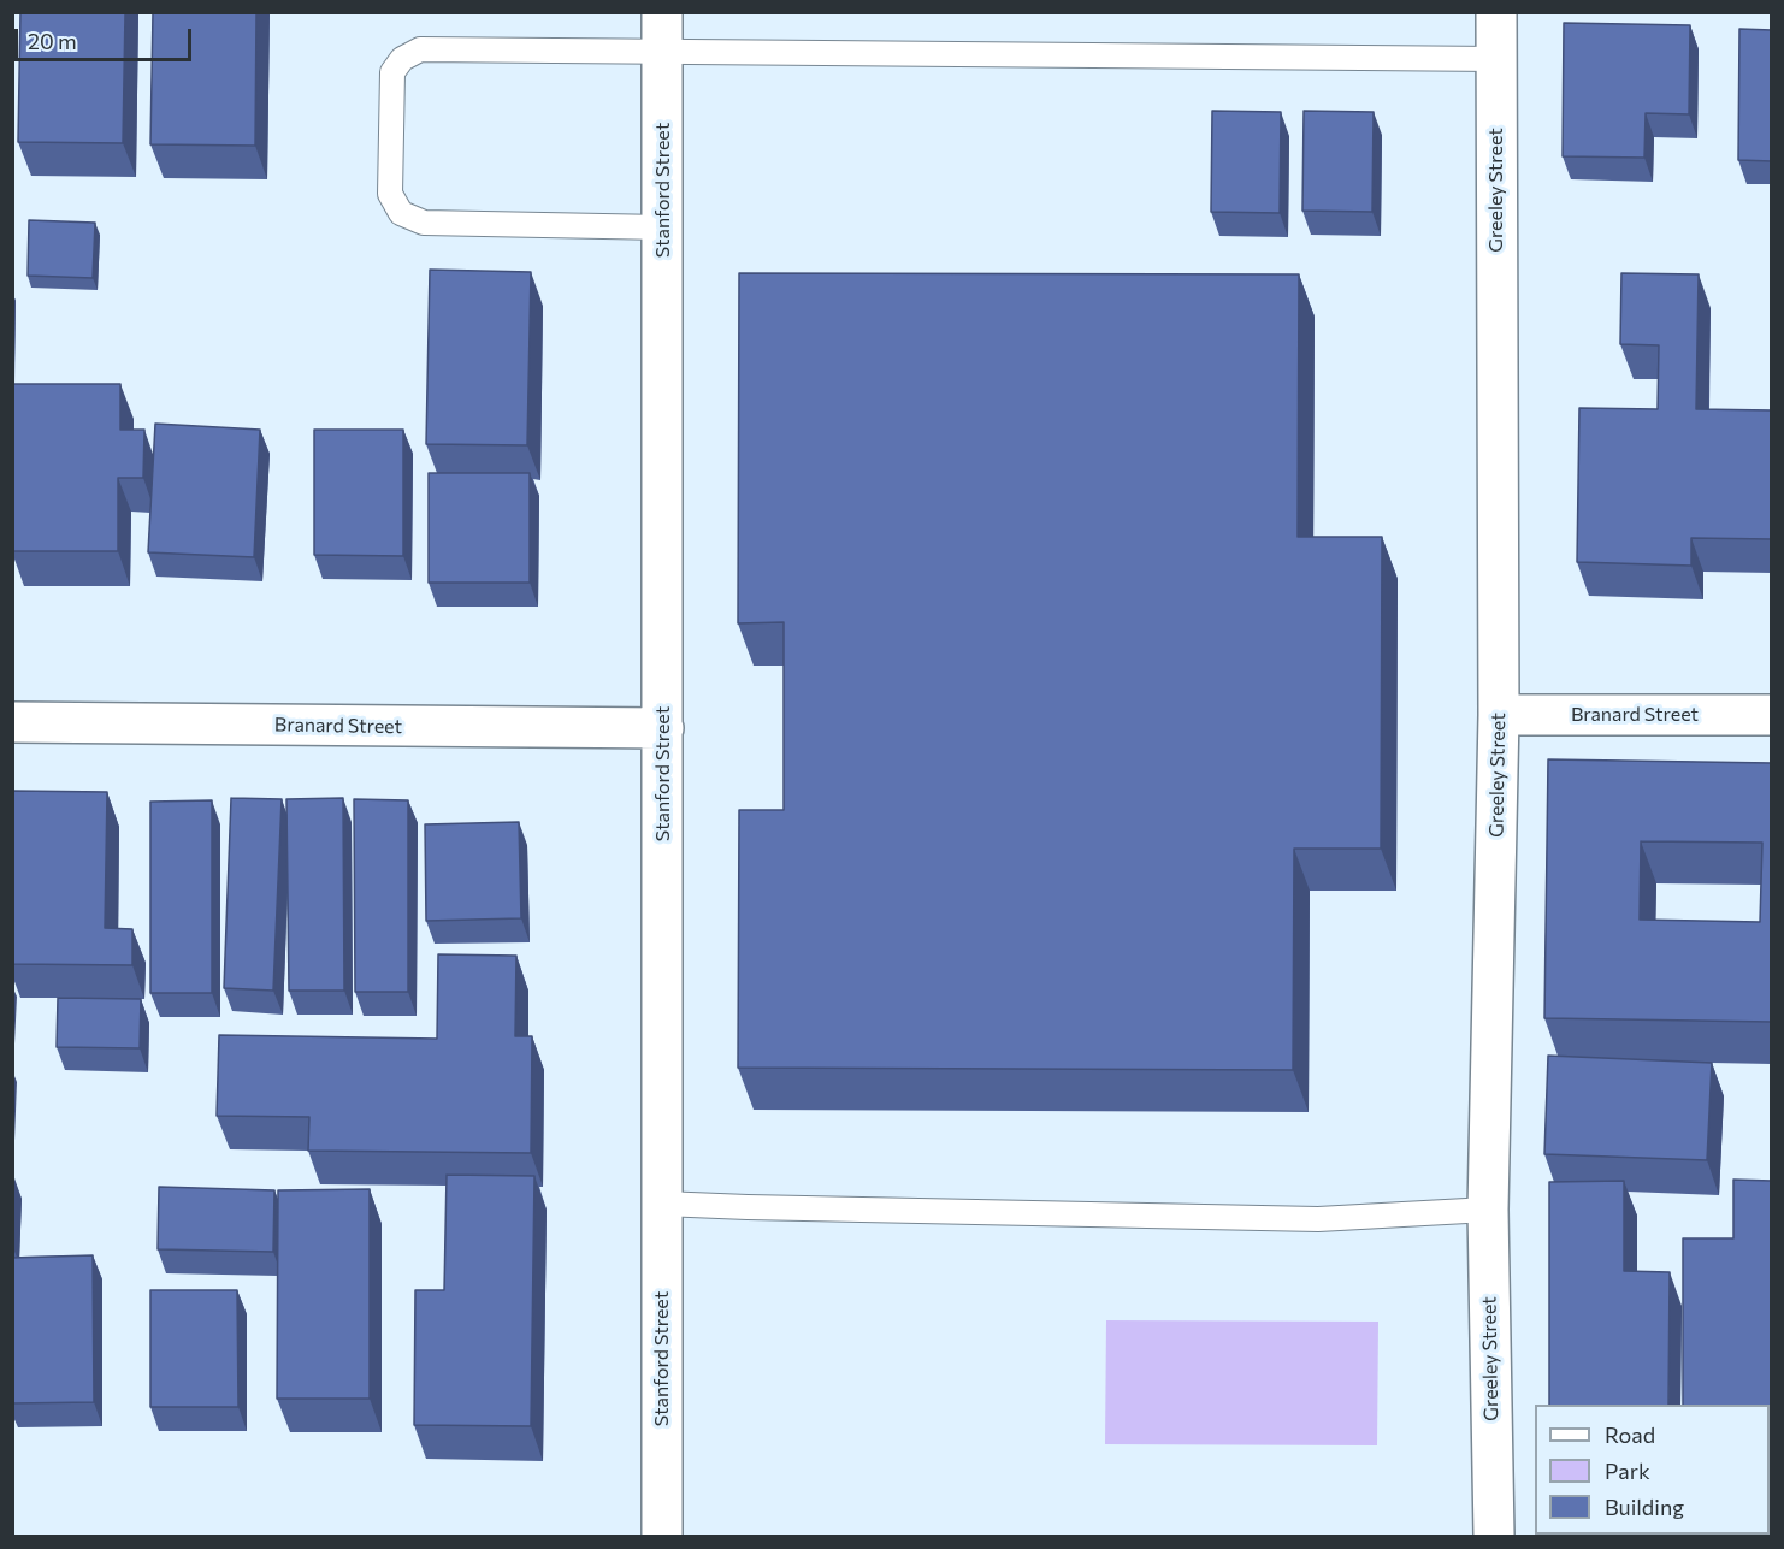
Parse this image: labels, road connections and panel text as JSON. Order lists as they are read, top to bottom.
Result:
{
  "streets": {
    "street": ["Stanford Street", "Greeley Street", "Branard Street"]
  },
  "crossings": [
    ["Stanford Street", "Branard Street"],
    ["Greeley Street", "Branard Street"]
  ],
  "legend": ["Road", "Park", "Building"],
  "scale_bar": "20 m"
}
